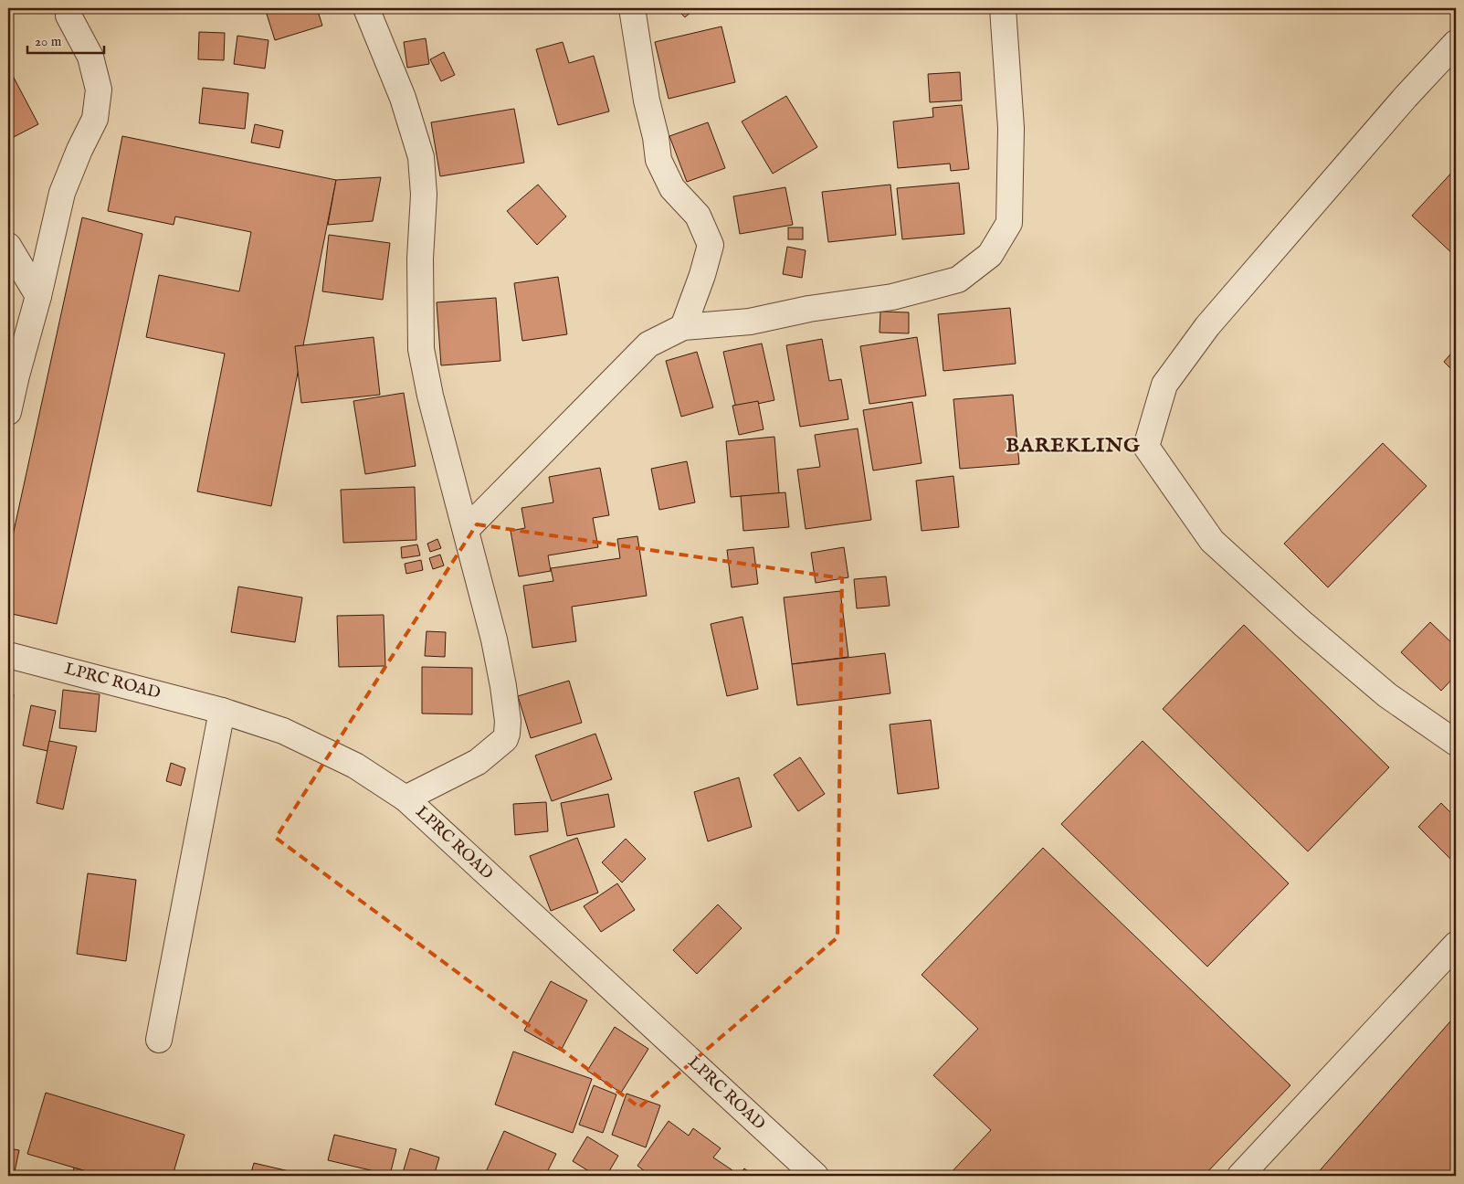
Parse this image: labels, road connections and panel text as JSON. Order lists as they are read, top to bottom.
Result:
{
  "streets": {
    "street": ["LPRC ROAD"]
  },
  "districts": ["BAREKLING"],
  "scale_bar": "20 m"
}
